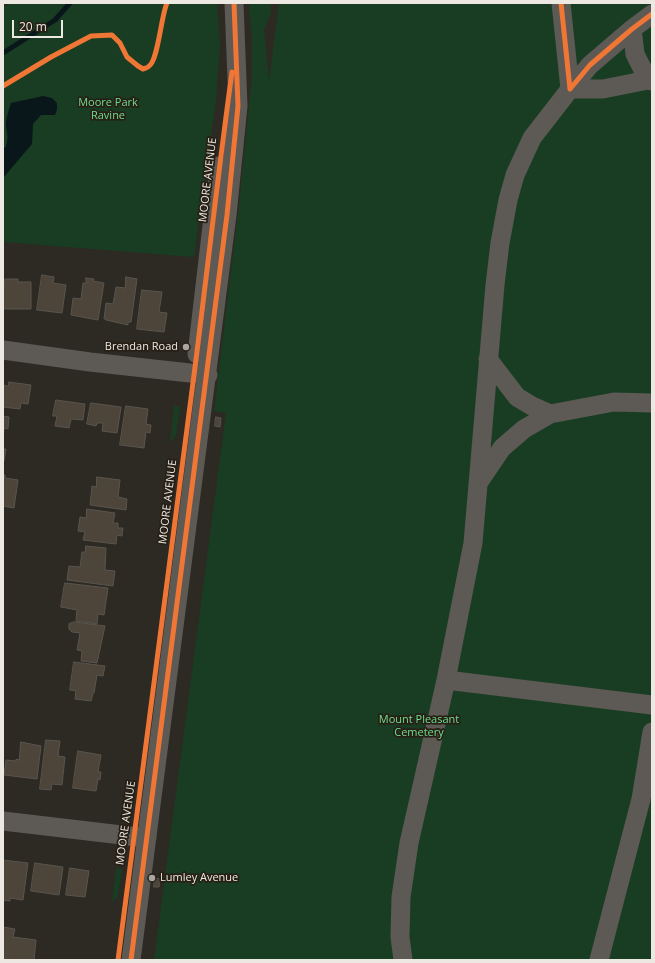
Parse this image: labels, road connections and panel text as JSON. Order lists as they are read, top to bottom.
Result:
{
  "streets": {
    "street": ["MOORE AVENUE"]
  },
  "parks": ["Moore Park Ravine", "Mount Pleasant Cemetery"],
  "places": ["Brendan Road", "Lumley Avenue"],
  "scale_bar": "20 m"
}
